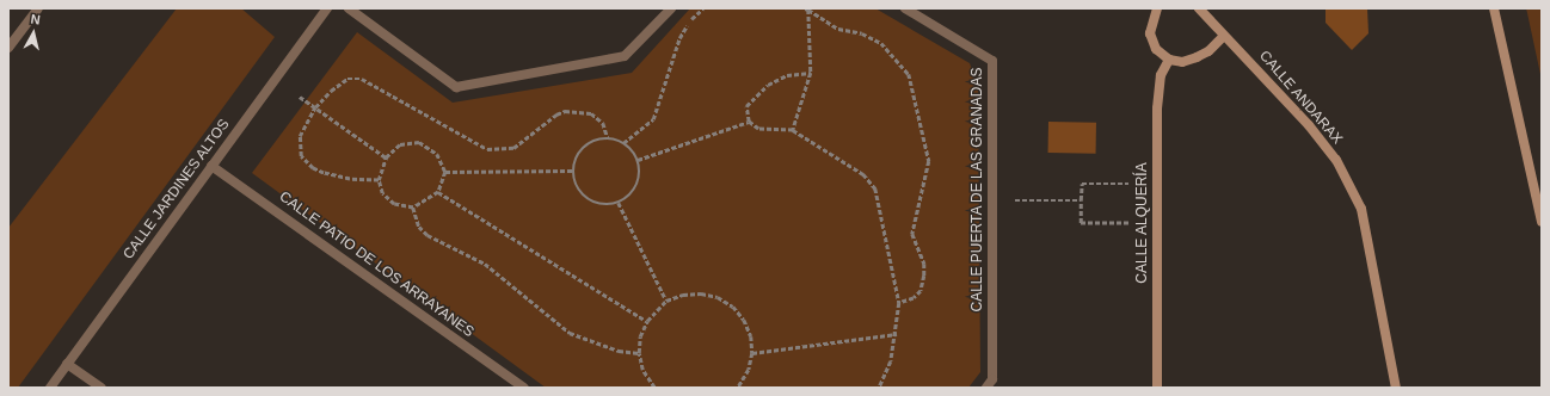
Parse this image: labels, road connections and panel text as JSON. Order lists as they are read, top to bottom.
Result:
{
  "streets": {
    "street": [
      "CALLE ANDARAX",
      "CALLE JARDINES ALTOS",
      "CALLE PUERTA DE LAS GRANADAS",
      "CALLE ALQUERÍA",
      "CALLE PATIO DE LOS ARRAYANES"
    ]
  },
  "crossings": [
    ["CALLE JARDINES ALTOS", "CALLE PATIO DE LOS ARRAYANES"]
  ],
  "north": "top"
}
